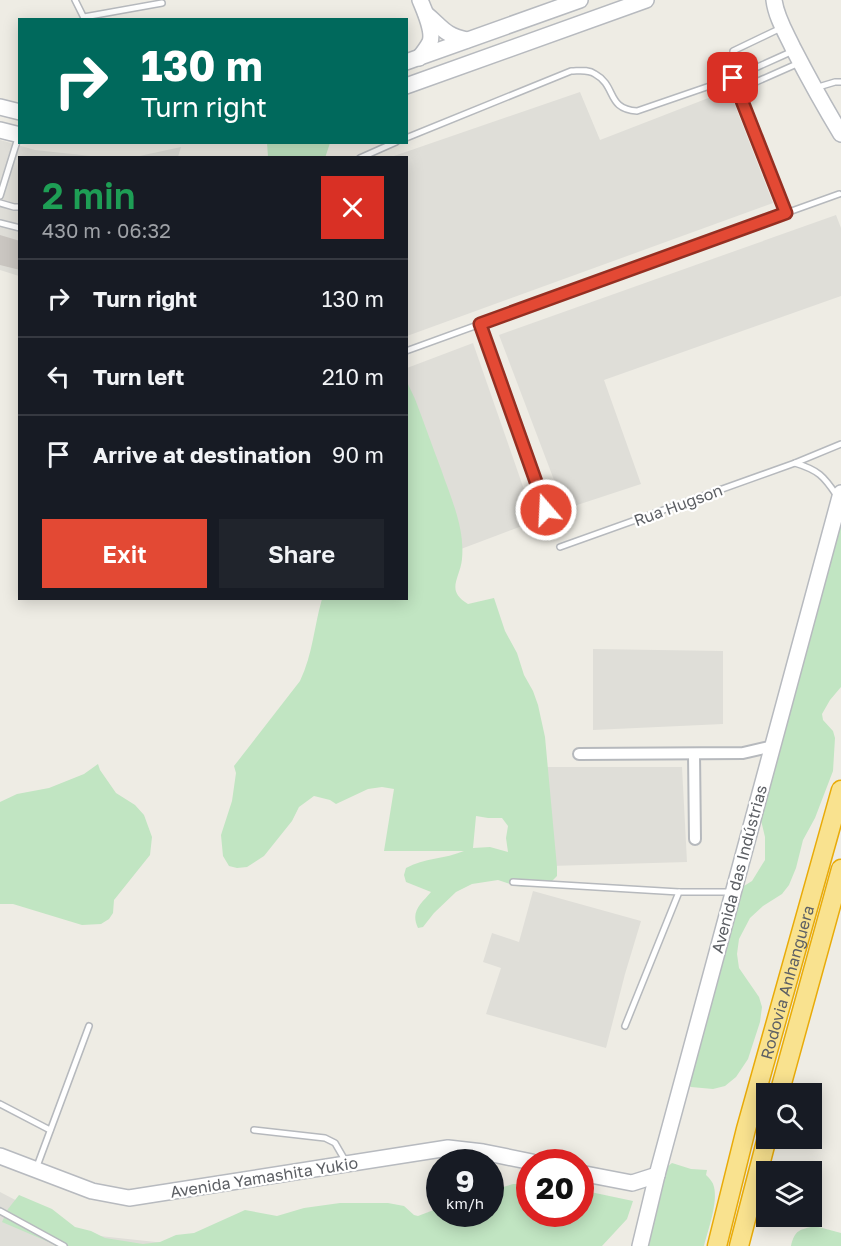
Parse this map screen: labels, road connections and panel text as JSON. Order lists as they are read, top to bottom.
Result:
{
  "streets": {
    "highway": ["Rodovia Anhanguera"],
    "street": ["Avenida das Indústrias", "Avenida Yamashita Yukio"],
    "lane": ["Rua Hugson"]
  },
  "page": {
    "turn": ["130 m", "Turn right"],
    "heading": ["2 min", "430 m · 06:32"],
    "list": [
      {
        "name": "Turn right",
        "value": "130 m"
      },
      {
        "name": "Turn left",
        "value": "210 m"
      },
      {
        "name": "Arrive at destination",
        "value": "90 m"
      }
    ],
    "buttons": ["Exit", "Share"],
    "speed": "9 km/h",
    "limit": "20"
  }
}
